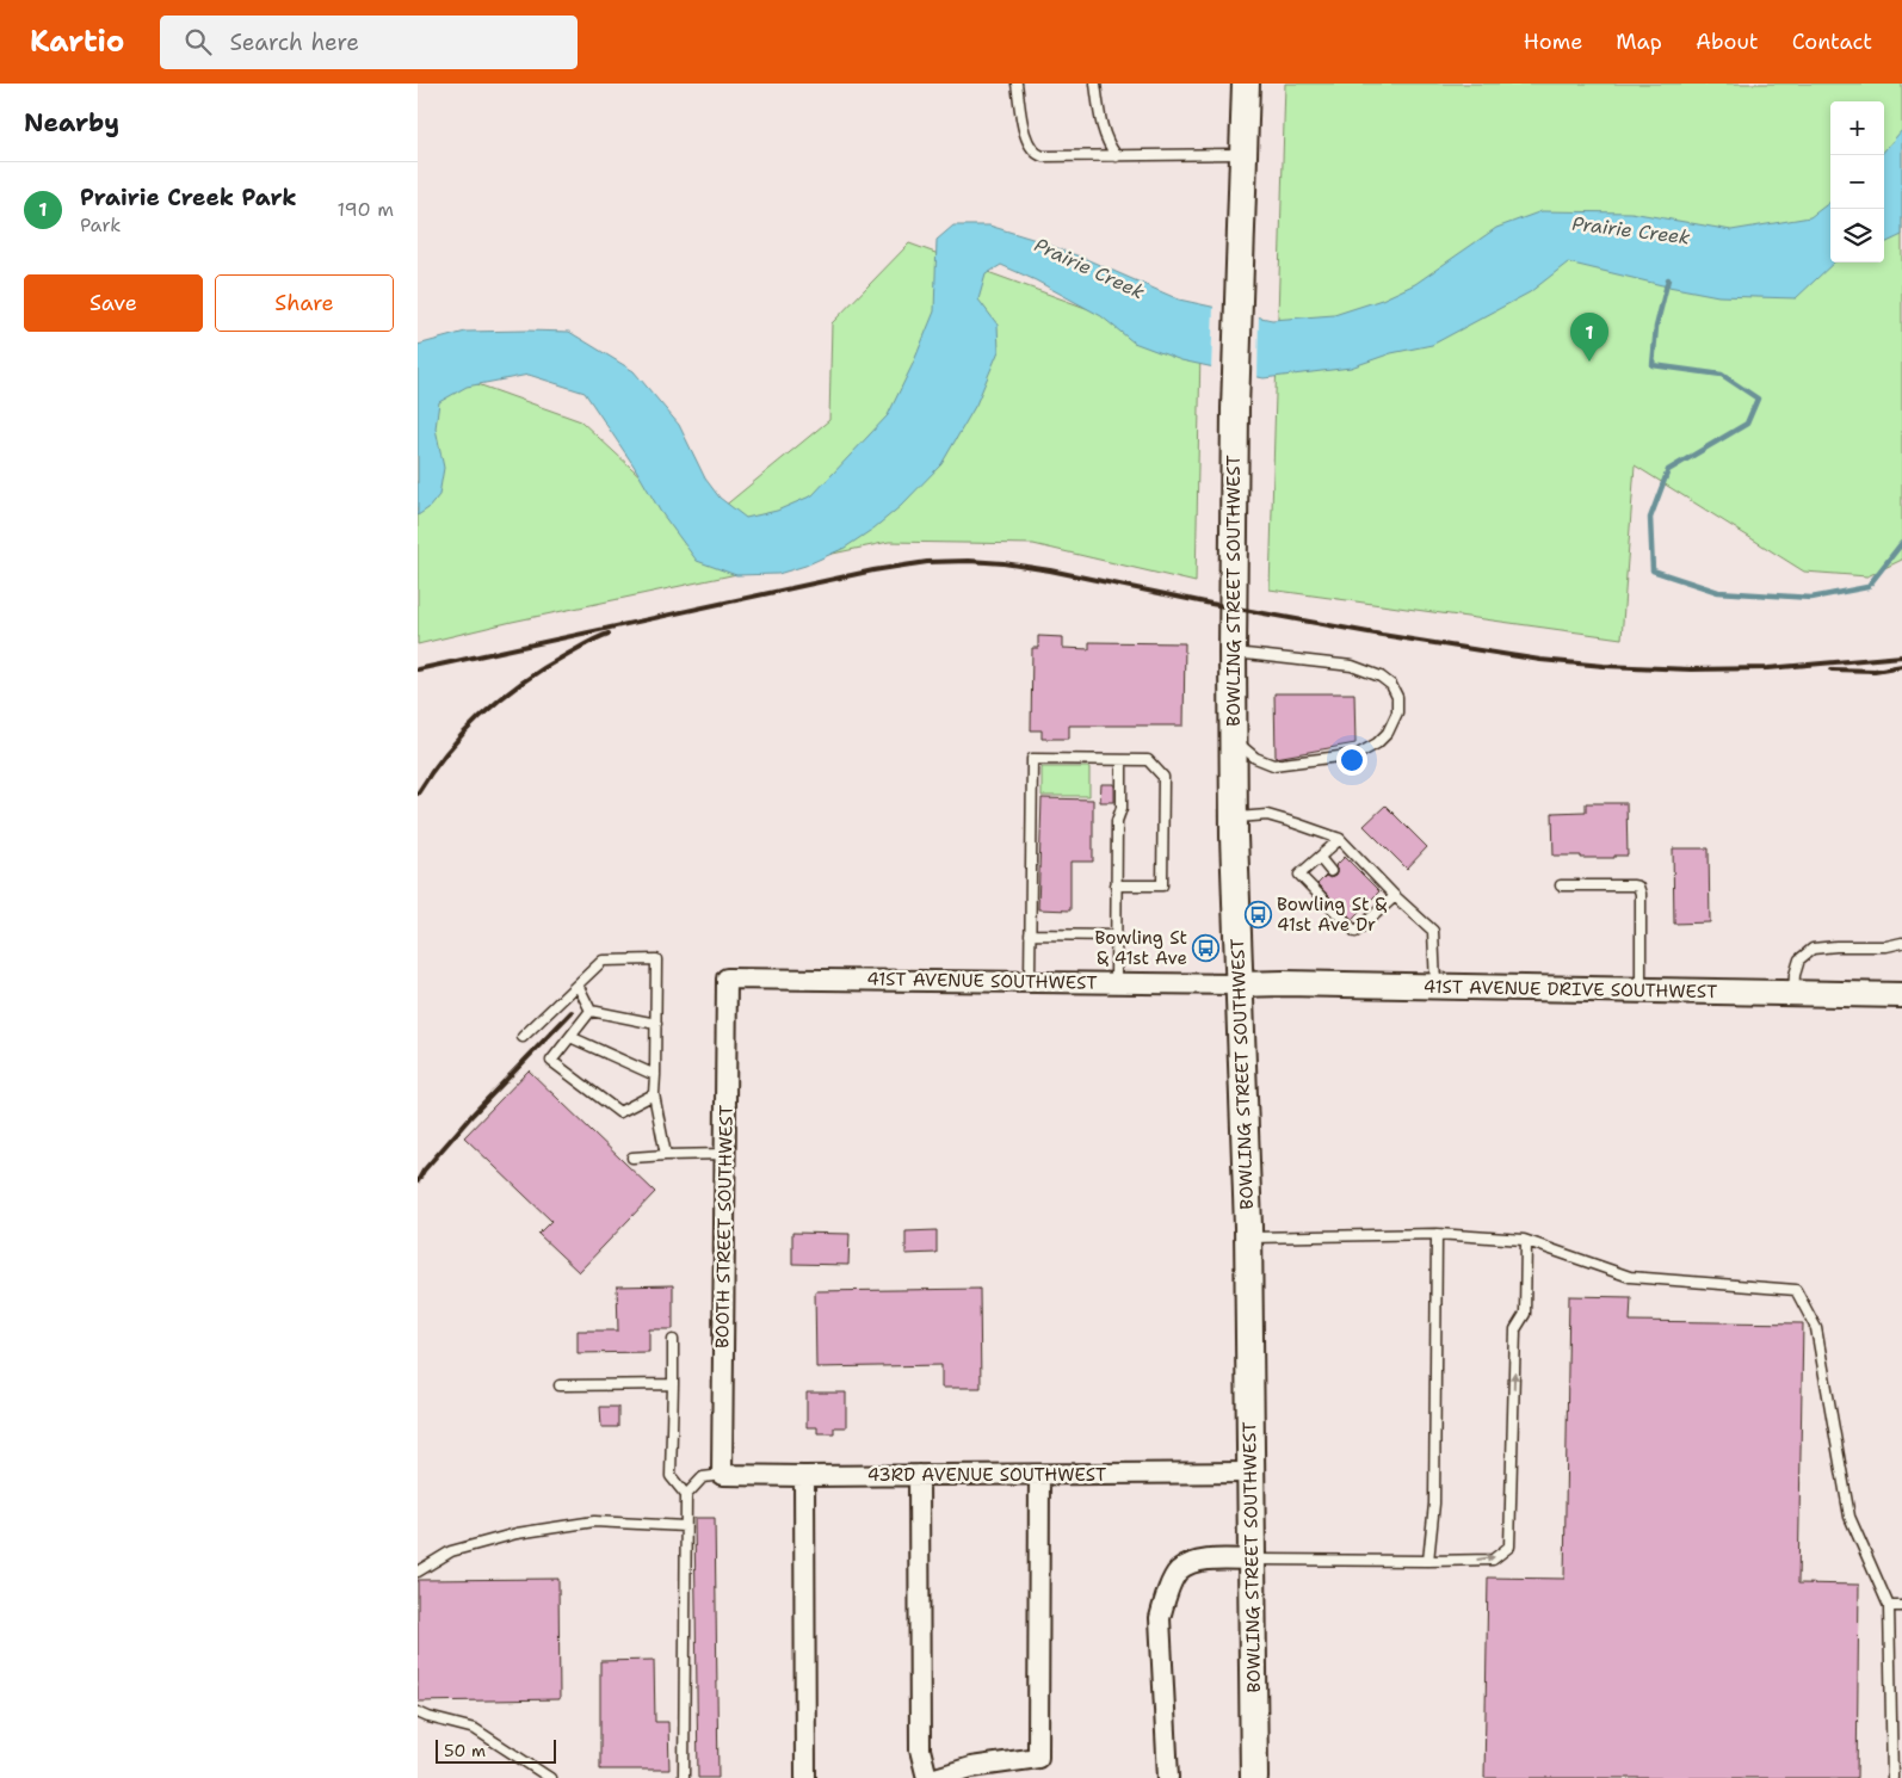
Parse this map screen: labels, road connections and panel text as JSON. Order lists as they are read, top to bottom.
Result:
{
  "streets": {
    "main road": ["BOWLING STREET SOUTHWEST"],
    "street": [
      "41ST AVENUE SOUTHWEST",
      "41ST AVENUE DRIVE SOUTHWEST",
      "BOOTH STREET SOUTHWEST",
      "43RD AVENUE SOUTHWEST"
    ]
  },
  "crossings": [
    ["BOWLING STREET SOUTHWEST", "41ST AVENUE SOUTHWEST"],
    ["BOWLING STREET SOUTHWEST", "41ST AVENUE DRIVE SOUTHWEST"],
    ["BOWLING STREET SOUTHWEST", "43RD AVENUE SOUTHWEST"],
    ["41ST AVENUE SOUTHWEST", "41ST AVENUE DRIVE SOUTHWEST"],
    ["41ST AVENUE SOUTHWEST", "BOOTH STREET SOUTHWEST"],
    ["BOOTH STREET SOUTHWEST", "43RD AVENUE SOUTHWEST"]
  ],
  "water": ["Prairie Creek"],
  "places": {
    "bus stop": ["Bowling St & 41st Ave Dr", "Bowling St & 41st Ave"]
  },
  "scale_bar": "50 m",
  "page": {
    "header": "Kartio",
    "search": "Search here",
    "nav": [
      "Home",
      "Map",
      "About",
      "Contact"
    ],
    "heading": "Nearby",
    "map_buttons": ["+", "−"],
    "list": [
      {
        "mark": "1",
        "name": "Prairie Creek Park",
        "note": "Park",
        "value": "190 m"
      }
    ],
    "buttons": ["Save", "Share"],
    "pins": "1",
    "scale": "50 m"
  }
}
